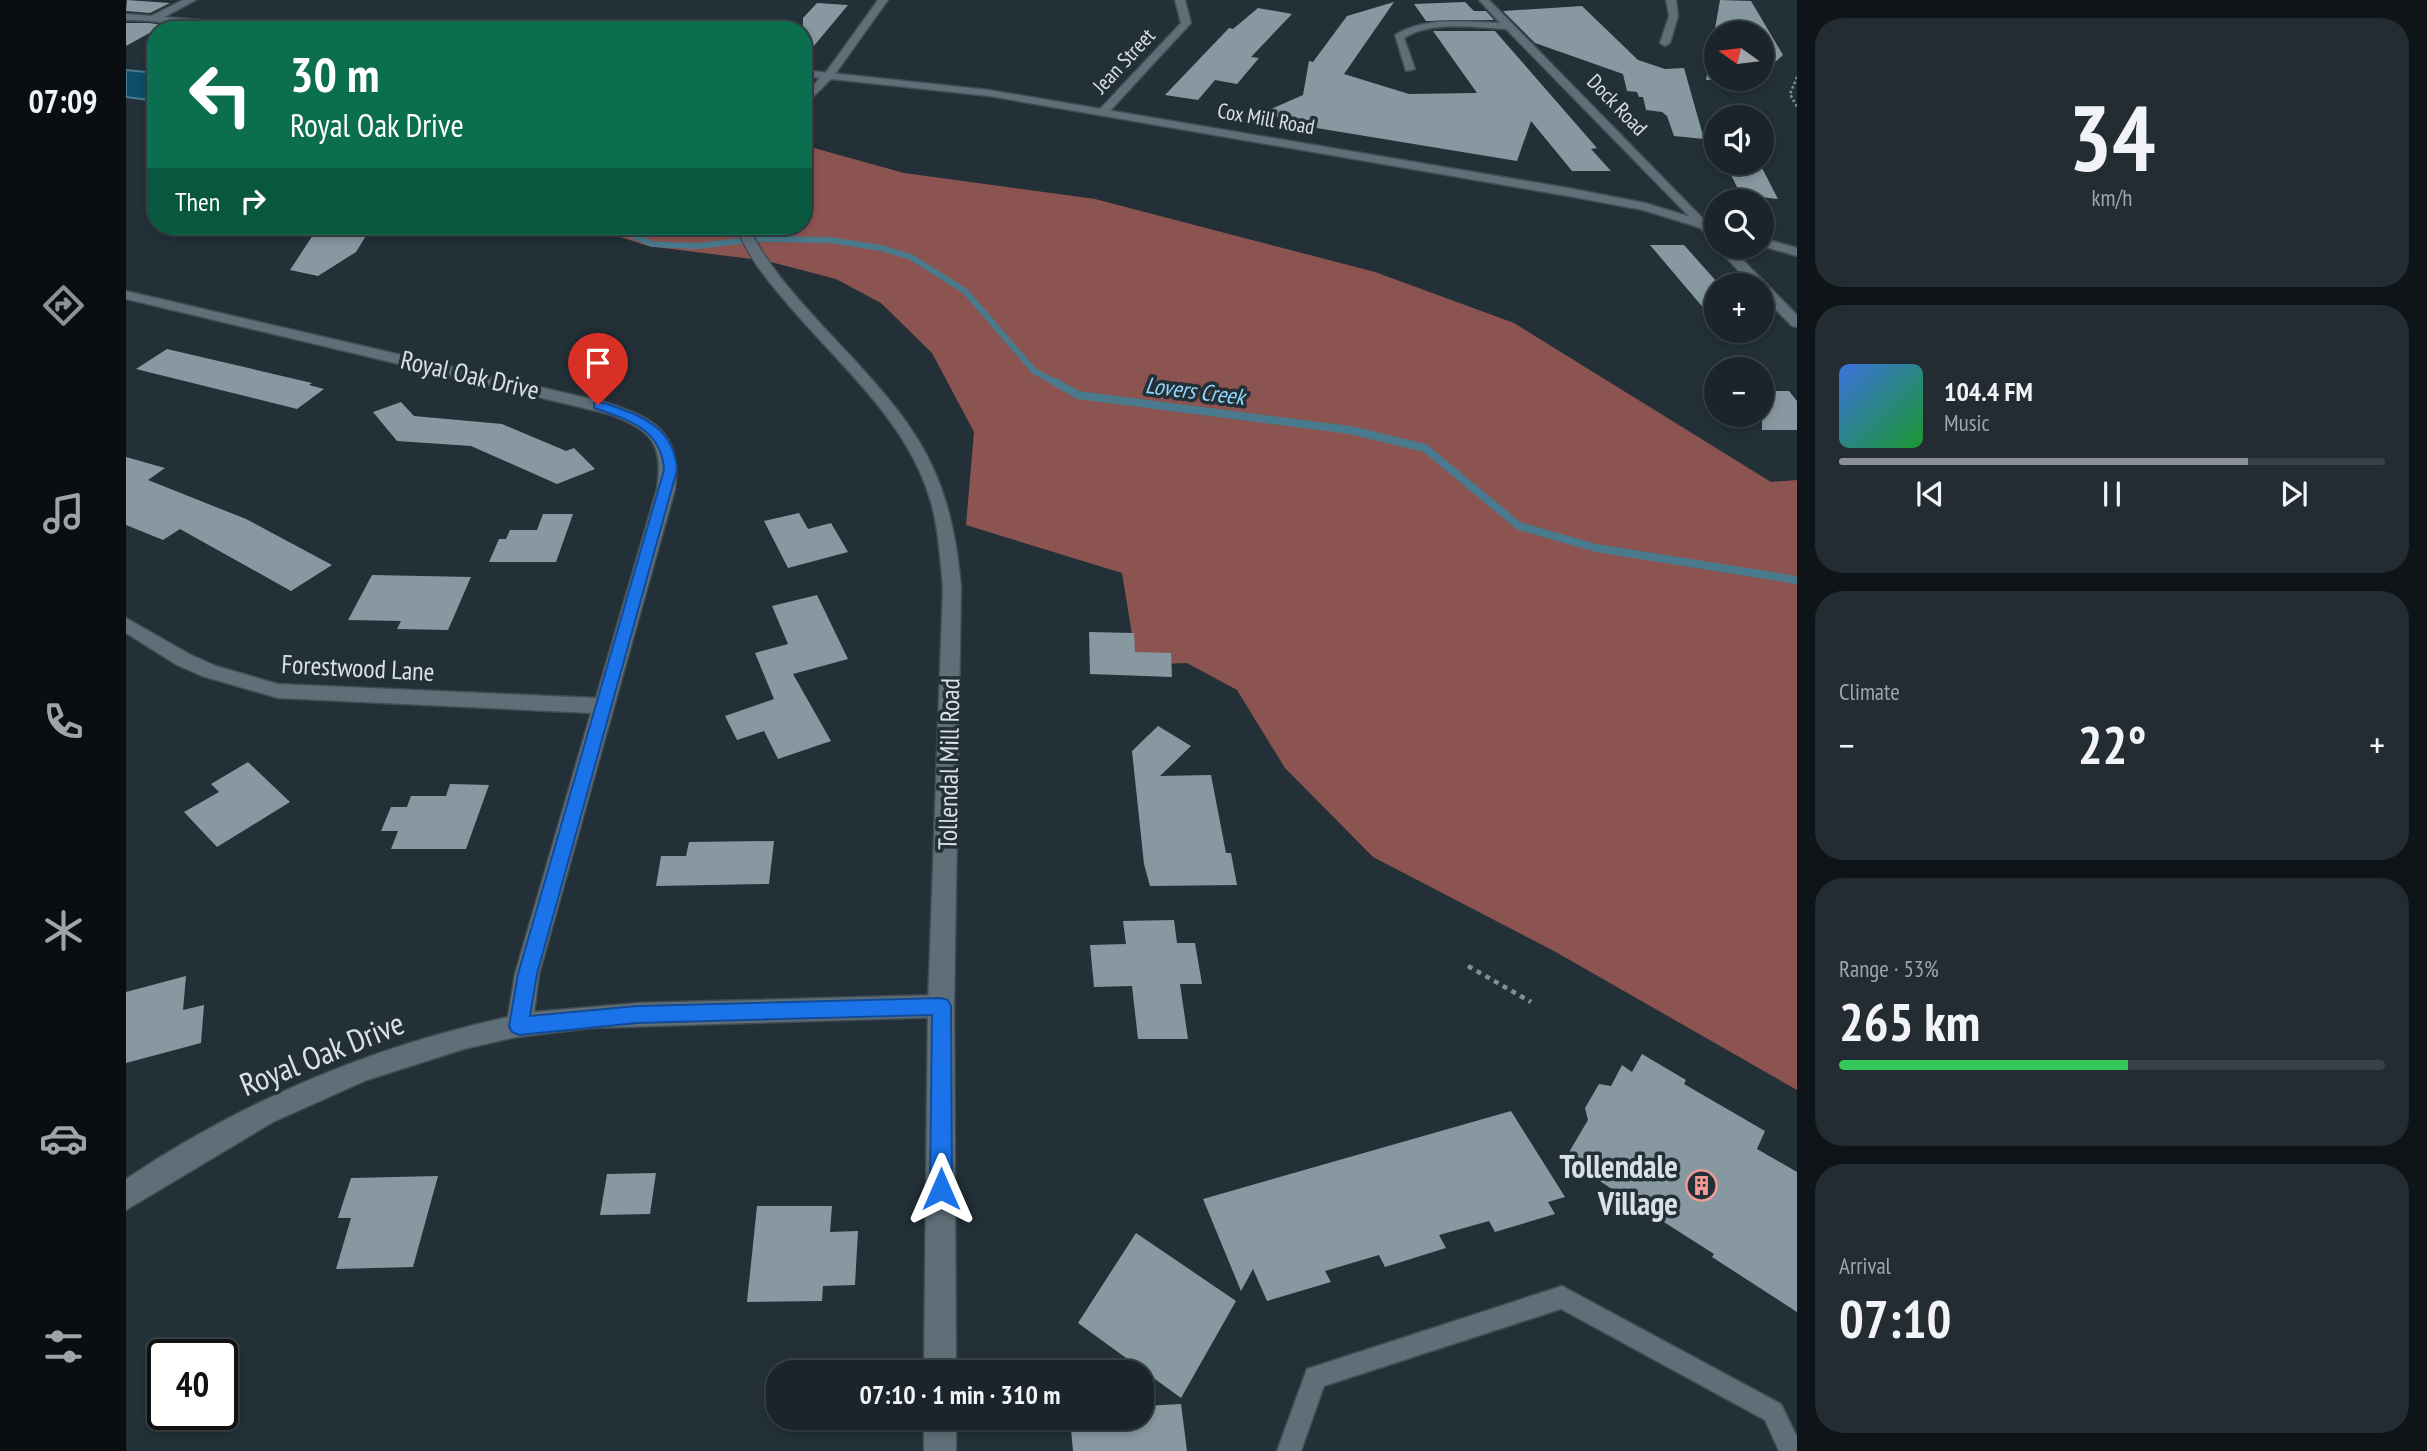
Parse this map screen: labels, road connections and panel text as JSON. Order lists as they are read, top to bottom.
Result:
{
  "streets": {
    "street": [
      "Jean Street",
      "Dock Road",
      "Cox Mill Road",
      "Royal Oak Drive",
      "Forestwood Lane",
      "Tollendal Mill Road"
    ]
  },
  "crossings": [
    ["Jean Street", "Cox Mill Road"],
    ["Dock Road", "Cox Mill Road"],
    ["Royal Oak Drive", "Forestwood Lane"],
    ["Royal Oak Drive", "Tollendal Mill Road"]
  ],
  "water": ["Lovers Creek"],
  "places": {
    "building": ["Tollendale Village"]
  },
  "north": "left",
  "page": {
    "tabs": "07:09",
    "tile": [
      ["34", "km/h"],
      "Climate",
      ["Range · 53%", "265 km"],
      ["Arrival", "07:10"]
    ],
    "map_buttons": ["+", "−"],
    "turn": ["30 m", "Royal Oak Drive"],
    "then": "Then",
    "song": ["104.4 FM", "Music"],
    "heat": ["−", "22°", "+"],
    "limit": "40",
    "trip": "07:10 · 1 min · 310 m"
  }
}
